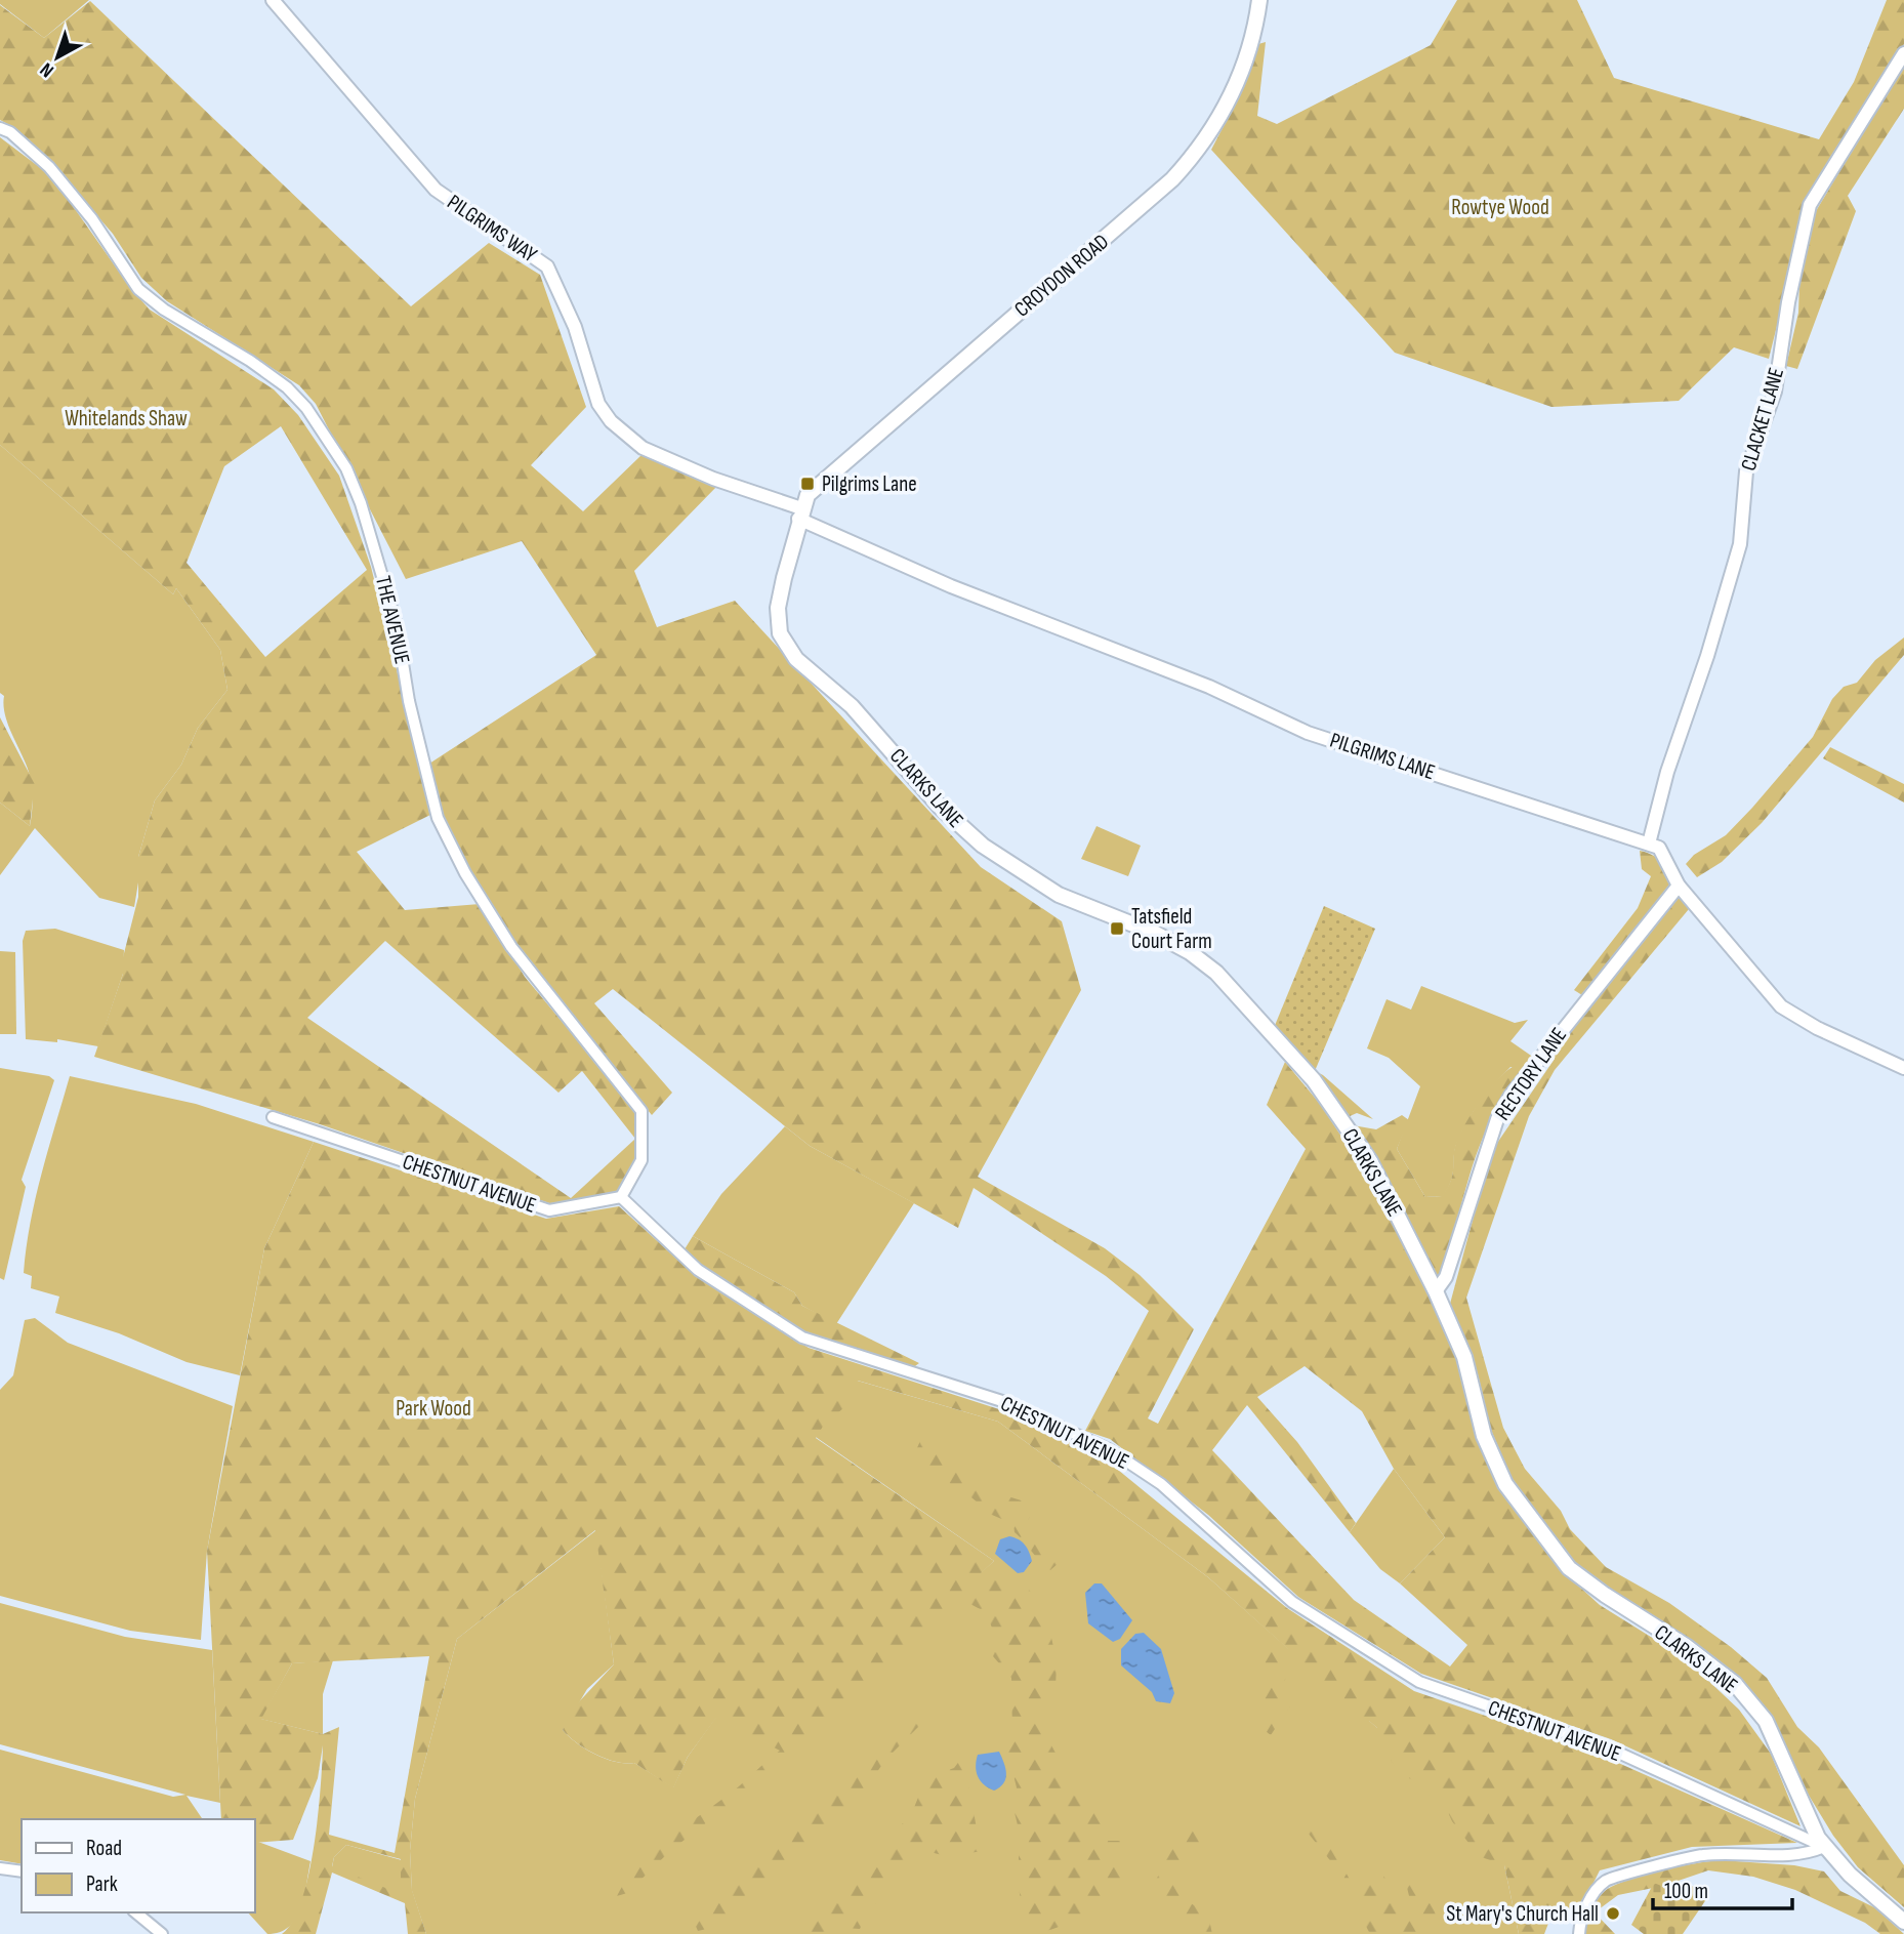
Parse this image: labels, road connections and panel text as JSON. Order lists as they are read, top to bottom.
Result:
{
  "streets": {
    "main road": ["CROYDON ROAD", "CLARKS LANE"],
    "street": [
      "PILGRIMS WAY",
      "CLACKET LANE",
      "THE AVENUE",
      "PILGRIMS LANE",
      "RECTORY LANE",
      "CHESTNUT AVENUE"
    ]
  },
  "crossings": [
    ["PILGRIMS WAY", "CROYDON ROAD"],
    ["PILGRIMS WAY", "PILGRIMS LANE"],
    ["PILGRIMS WAY", "CLARKS LANE"],
    ["CROYDON ROAD", "PILGRIMS LANE"],
    ["CROYDON ROAD", "CLARKS LANE"],
    ["CLACKET LANE", "PILGRIMS LANE"],
    ["THE AVENUE", "CHESTNUT AVENUE"],
    ["PILGRIMS LANE", "CLARKS LANE"],
    ["CLARKS LANE", "RECTORY LANE"],
    ["CLARKS LANE", "CHESTNUT AVENUE"]
  ],
  "parks": ["Rowtye Wood", "Whitelands Shaw", "Park Wood"],
  "places": {
    "transit": ["Pilgrims Lane", "Tatsfield Court Farm"],
    "other": ["St Mary's Church Hall"]
  },
  "legend": ["Road", "Park"],
  "scale_bar": "100 m",
  "north": "bottom left"
}
